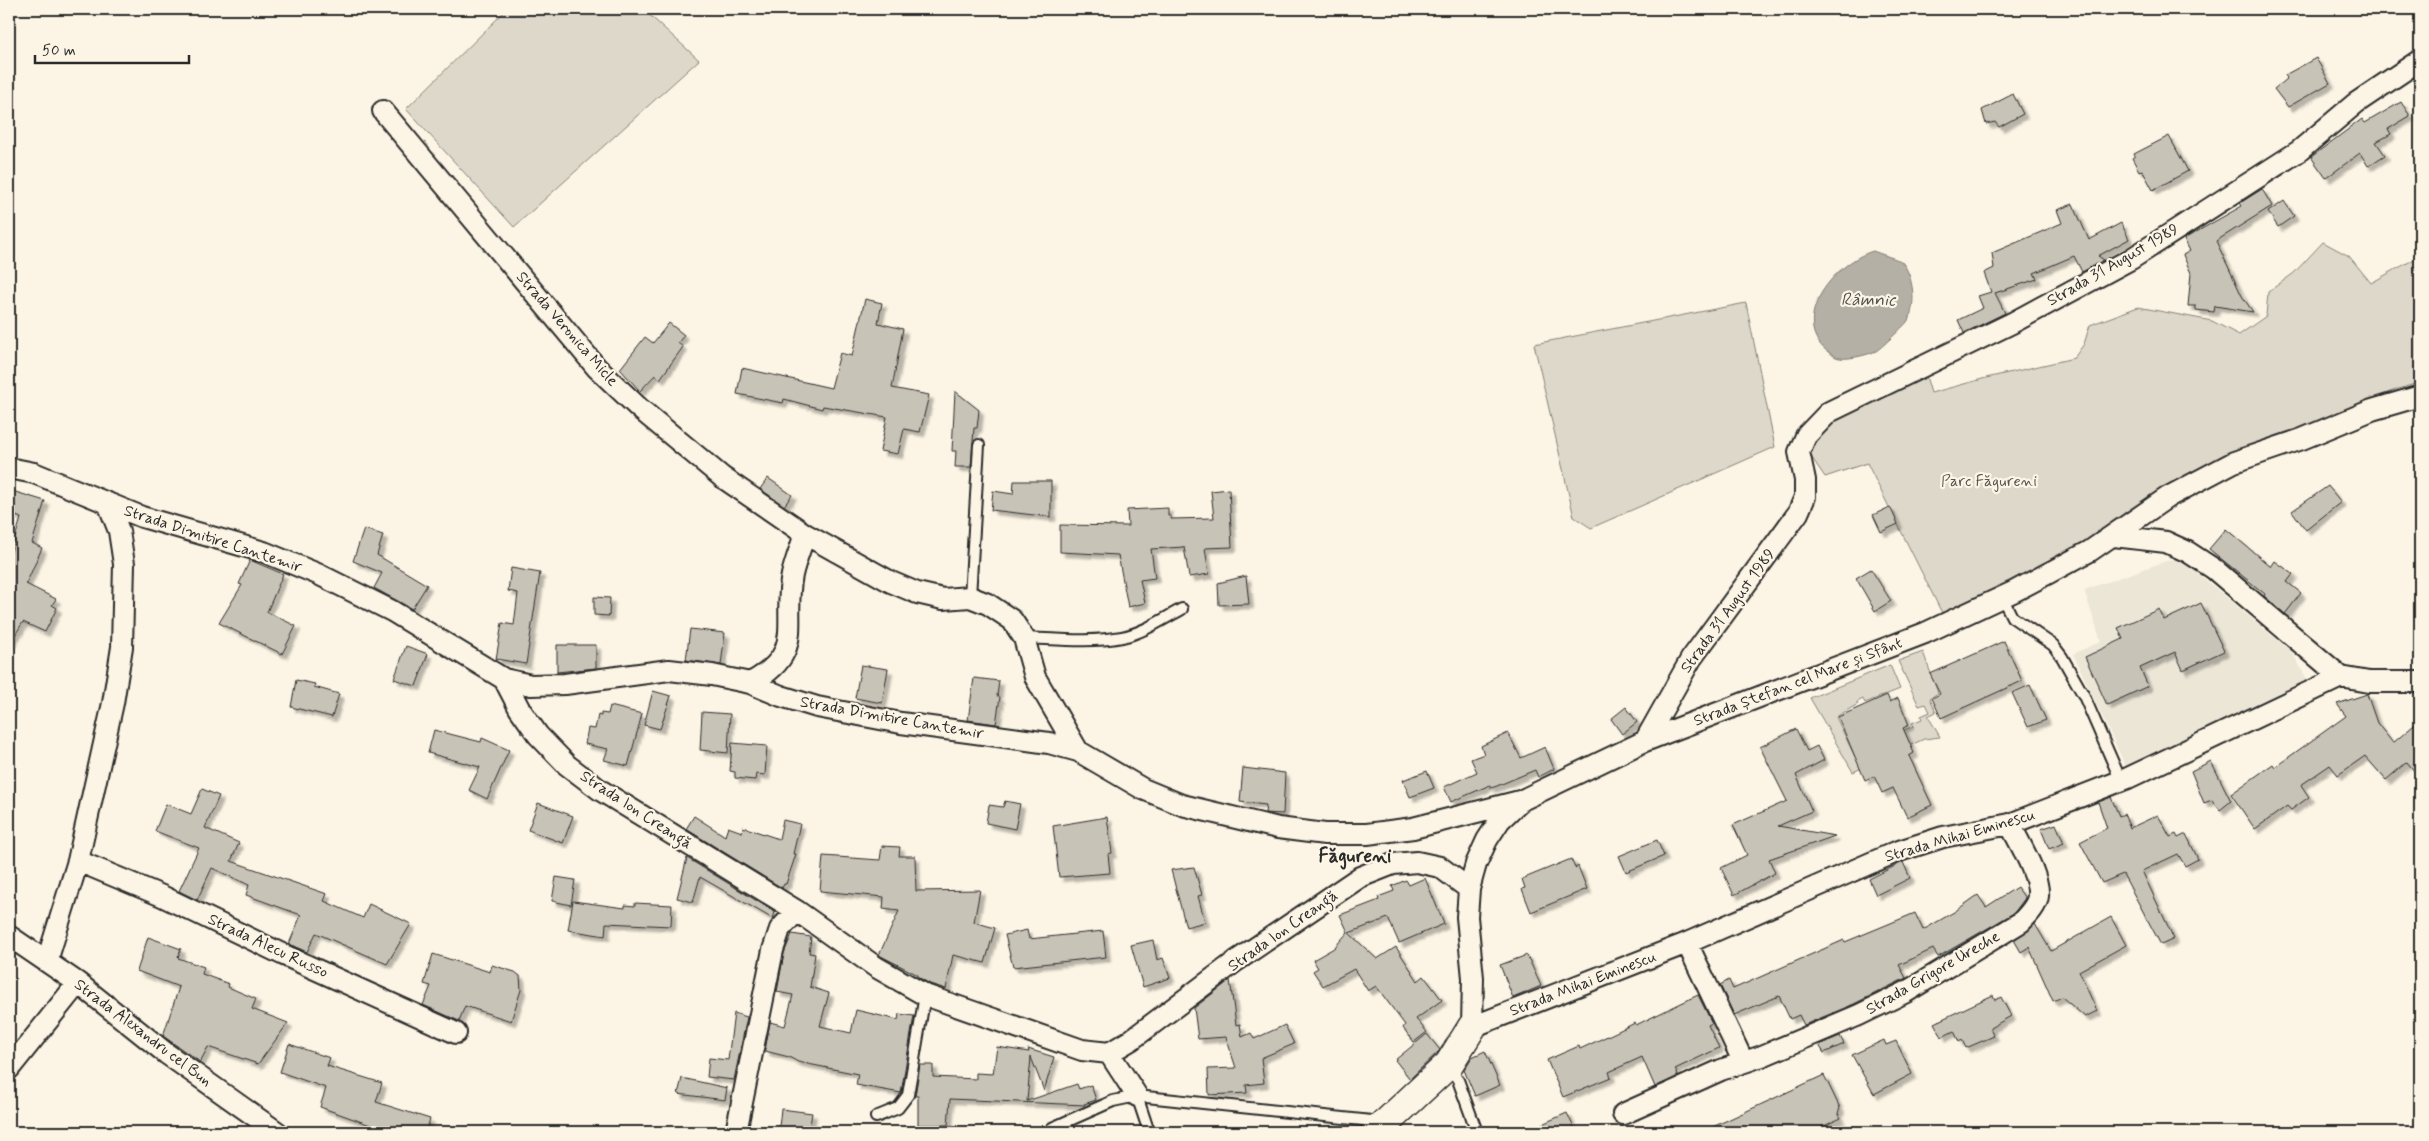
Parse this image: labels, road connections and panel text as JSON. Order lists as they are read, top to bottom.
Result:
{
  "streets": {
    "street": [
      "Strada 31 August 1989",
      "Strada Veronica Micle",
      "Strada Dimitire Cantemir",
      "Strada Ștefan cel Mare și Sfânt",
      "Strada Ion Creangă",
      "Strada Mihai Eminescu",
      "Strada Alecu Russo",
      "Strada Grigore Ureche",
      "Strada Alexandru cel Bun"
    ]
  },
  "crossings": [
    ["Strada 31 August 1989", "Strada Ștefan cel Mare și Sfânt"],
    ["Strada Dimitire Cantemir", "Strada Ștefan cel Mare și Sfânt"],
    ["Strada Dimitire Cantemir", "Strada Ion Creangă"],
    ["Strada Ștefan cel Mare și Sfânt", "Strada Ion Creangă"],
    ["Strada Ștefan cel Mare și Sfânt", "Strada Mihai Eminescu"],
    ["Strada Mihai Eminescu", "Strada Grigore Ureche"]
  ],
  "districts": ["Făgureni"],
  "water": ["Râmnic"],
  "parks": ["Parc Făgureni"],
  "scale_bar": "50 m"
}
